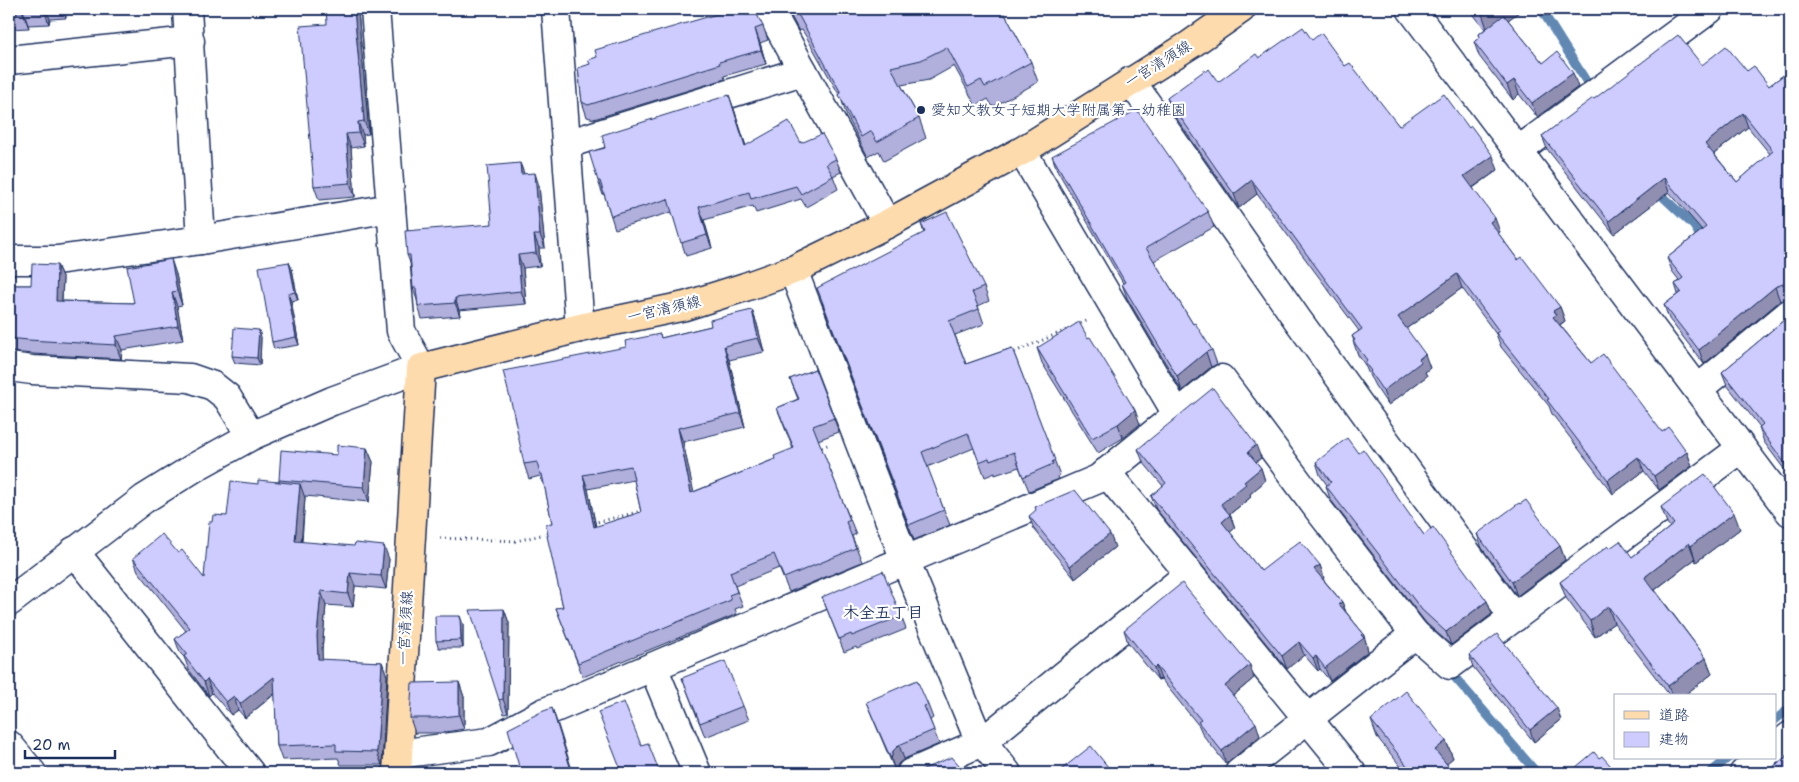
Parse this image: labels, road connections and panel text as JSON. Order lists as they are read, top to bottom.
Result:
{
  "streets": {
    "main road": ["一宮清須線"]
  },
  "districts": ["木全五丁目"],
  "places": ["愛知文教女子短期大学附属第一幼稚園"],
  "legend": ["道路", "建物"],
  "scale_bar": "20 m"
}
